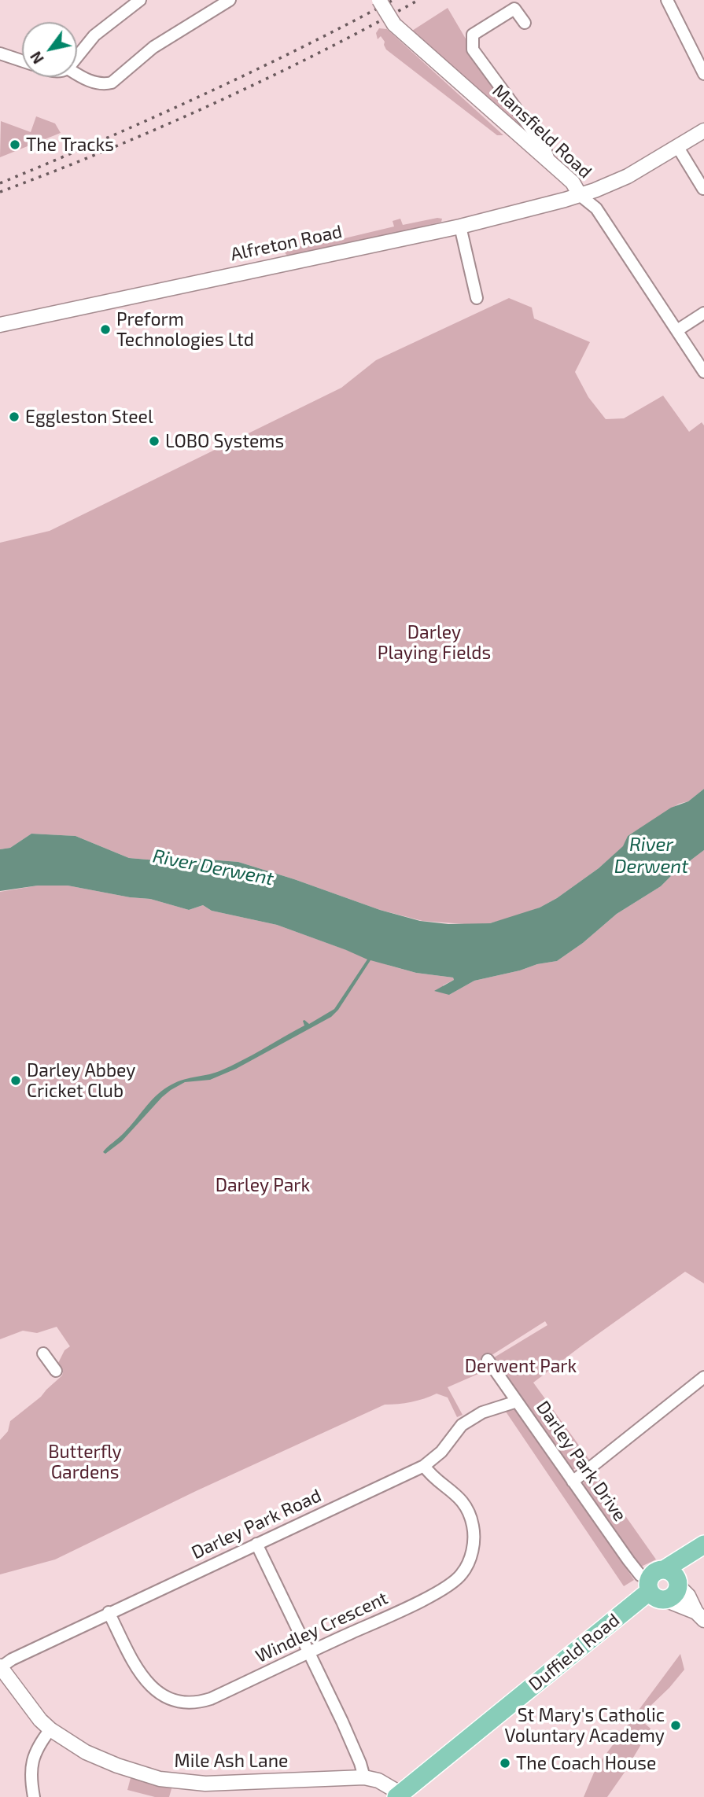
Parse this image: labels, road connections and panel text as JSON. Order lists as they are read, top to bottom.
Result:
{
  "streets": {
    "main road": ["Duffield Road"],
    "street": [
      "Mansfield Road",
      "Alfreton Road",
      "Darley Park Drive",
      "Darley Park Road",
      "Windley Crescent",
      "Mile Ash Lane"
    ]
  },
  "crossings": [
    ["Mansfield Road", "Alfreton Road"],
    ["Darley Park Drive", "Darley Park Road"],
    ["Darley Park Drive", "Duffield Road"],
    ["Darley Park Road", "Windley Crescent"],
    ["Darley Park Road", "Mile Ash Lane"],
    ["Duffield Road", "Mile Ash Lane"]
  ],
  "water": ["River Derwent"],
  "parks": [
    "Darley Playing Fields",
    "Darley Park",
    "Derwent Park",
    "Butterfly Gardens"
  ],
  "places": [
    "The Tracks",
    "Preform Technologies Ltd",
    "Eggleston Steel",
    "LOBO Systems",
    "Darley Abbey Cricket Club",
    "St Mary's Catholic Voluntary Academy",
    "The Coach House"
  ],
  "north": "bottom left"
}
